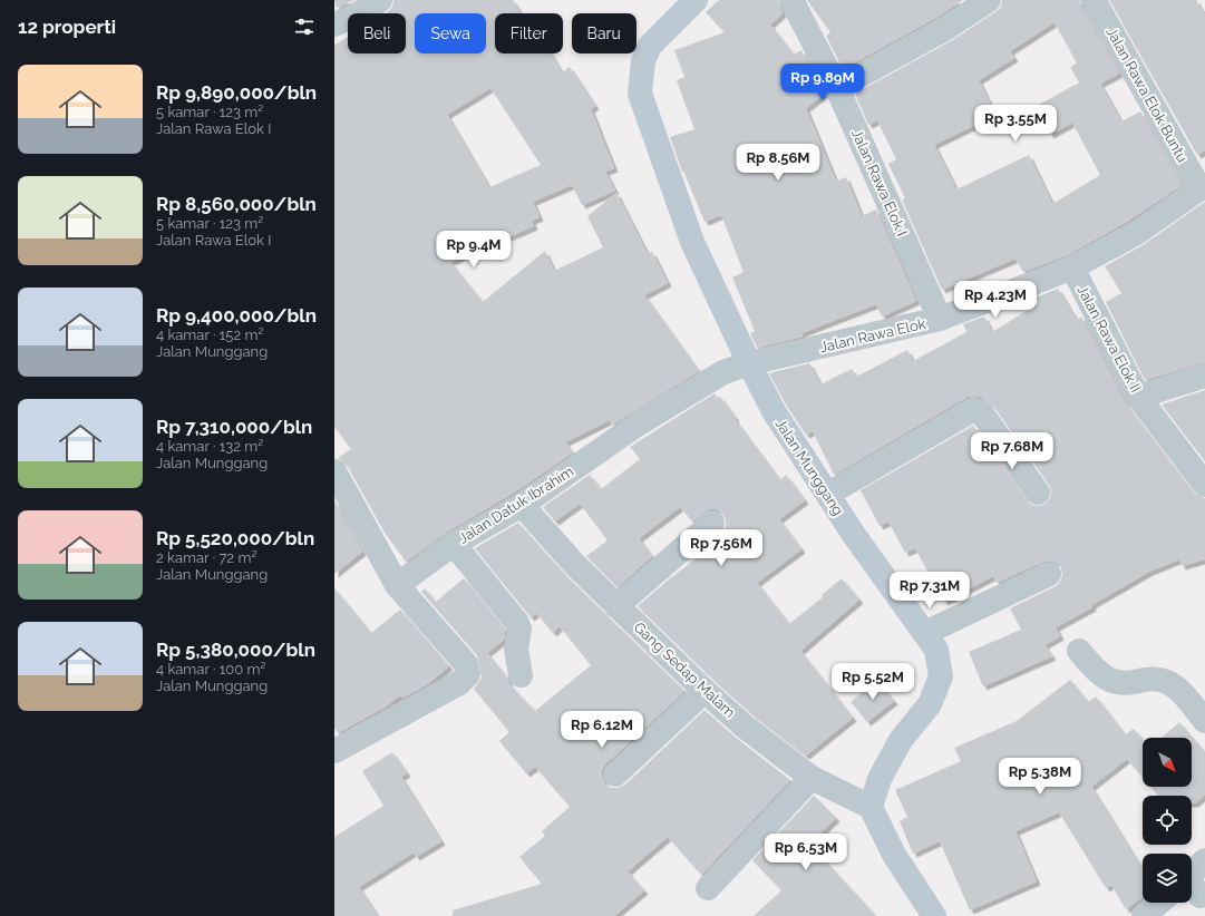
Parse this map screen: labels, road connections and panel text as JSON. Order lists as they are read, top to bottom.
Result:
{
  "streets": {
    "street": [
      "Jalan Rawa Elok Buntu",
      "Jalan Rawa Elok I",
      "Jalan Rawa Elok",
      "Jalan Rawa Elok II",
      "Jalan Munggang",
      "Jalan Datuk Ibrahim",
      "Gang Sedap Malam"
    ]
  },
  "crossings": [
    ["Jalan Rawa Elok Buntu", "Jalan Rawa Elok"],
    ["Jalan Rawa Elok I", "Jalan Rawa Elok"],
    ["Jalan Rawa Elok", "Jalan Rawa Elok II"],
    ["Jalan Rawa Elok", "Jalan Munggang"],
    ["Jalan Rawa Elok", "Jalan Datuk Ibrahim"],
    ["Jalan Munggang", "Jalan Datuk Ibrahim"],
    ["Jalan Munggang", "Gang Sedap Malam"],
    ["Jalan Datuk Ibrahim", "Gang Sedap Malam"]
  ],
  "north": "bottom right",
  "page": {
    "heading": "12 properti",
    "chip": [
      "Beli",
      "Sewa",
      "Filter",
      "Baru"
    ],
    "list": [
      {
        "name": "Rp 9,890,000/bln",
        "note": "5 kamar · 123 m² · Jalan Rawa Elok I"
      },
      {
        "name": "Rp 8,560,000/bln",
        "note": "5 kamar · 123 m² · Jalan Rawa Elok I"
      },
      {
        "name": "Rp 9,400,000/bln",
        "note": "4 kamar · 152 m² · Jalan Munggang"
      },
      {
        "name": "Rp 7,310,000/bln",
        "note": "4 kamar · 132 m² · Jalan Munggang"
      },
      {
        "name": "Rp 5,520,000/bln",
        "note": "2 kamar · 72 m² · Jalan Munggang"
      },
      {
        "name": "Rp 5,380,000/bln",
        "note": "4 kamar · 100 m² · Jalan Munggang"
      }
    ],
    "price": [
      "Rp 9.89M",
      "Rp 3.55M",
      "Rp 8.56M",
      "Rp 9.4M",
      "Rp 4.23M",
      "Rp 7.68M",
      "Rp 7.56M",
      "Rp 7.31M",
      "Rp 5.52M",
      "Rp 6.12M",
      "Rp 5.38M",
      "Rp 6.53M"
    ]
  }
}
